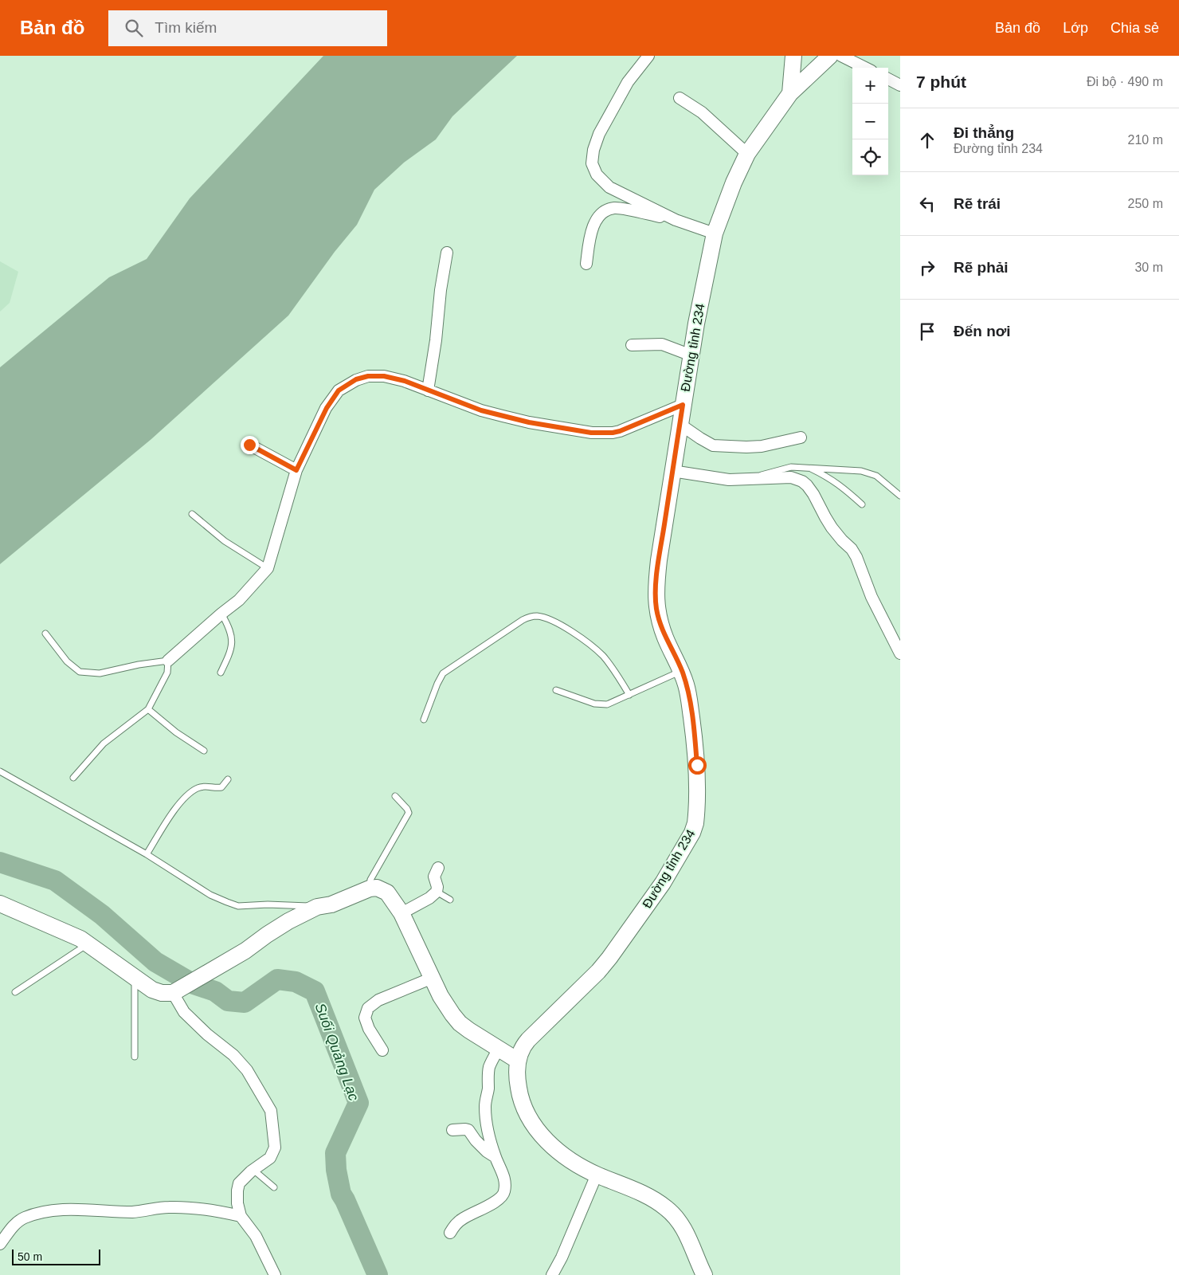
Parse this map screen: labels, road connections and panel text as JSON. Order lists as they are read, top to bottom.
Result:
{
  "streets": {
    "main road": ["Đường tỉnh 234"]
  },
  "water": ["Suối Quảng Lạc"],
  "scale_bar": "50 m",
  "page": {
    "header": "Bản đồ",
    "search": "Tìm kiếm",
    "nav": ["Bản đồ", "Lớp", "Chia sẻ"],
    "heading": ["7 phút", "Đi bộ · 490 m"],
    "map_buttons": ["+", "−"],
    "list": [
      ["Đi thẳng", "Đường tỉnh 234", "210 m"],
      ["Rẽ trái", "250 m"],
      ["Rẽ phải", "30 m"],
      "Đến nơi"
    ],
    "scale": "50 m"
  }
}
